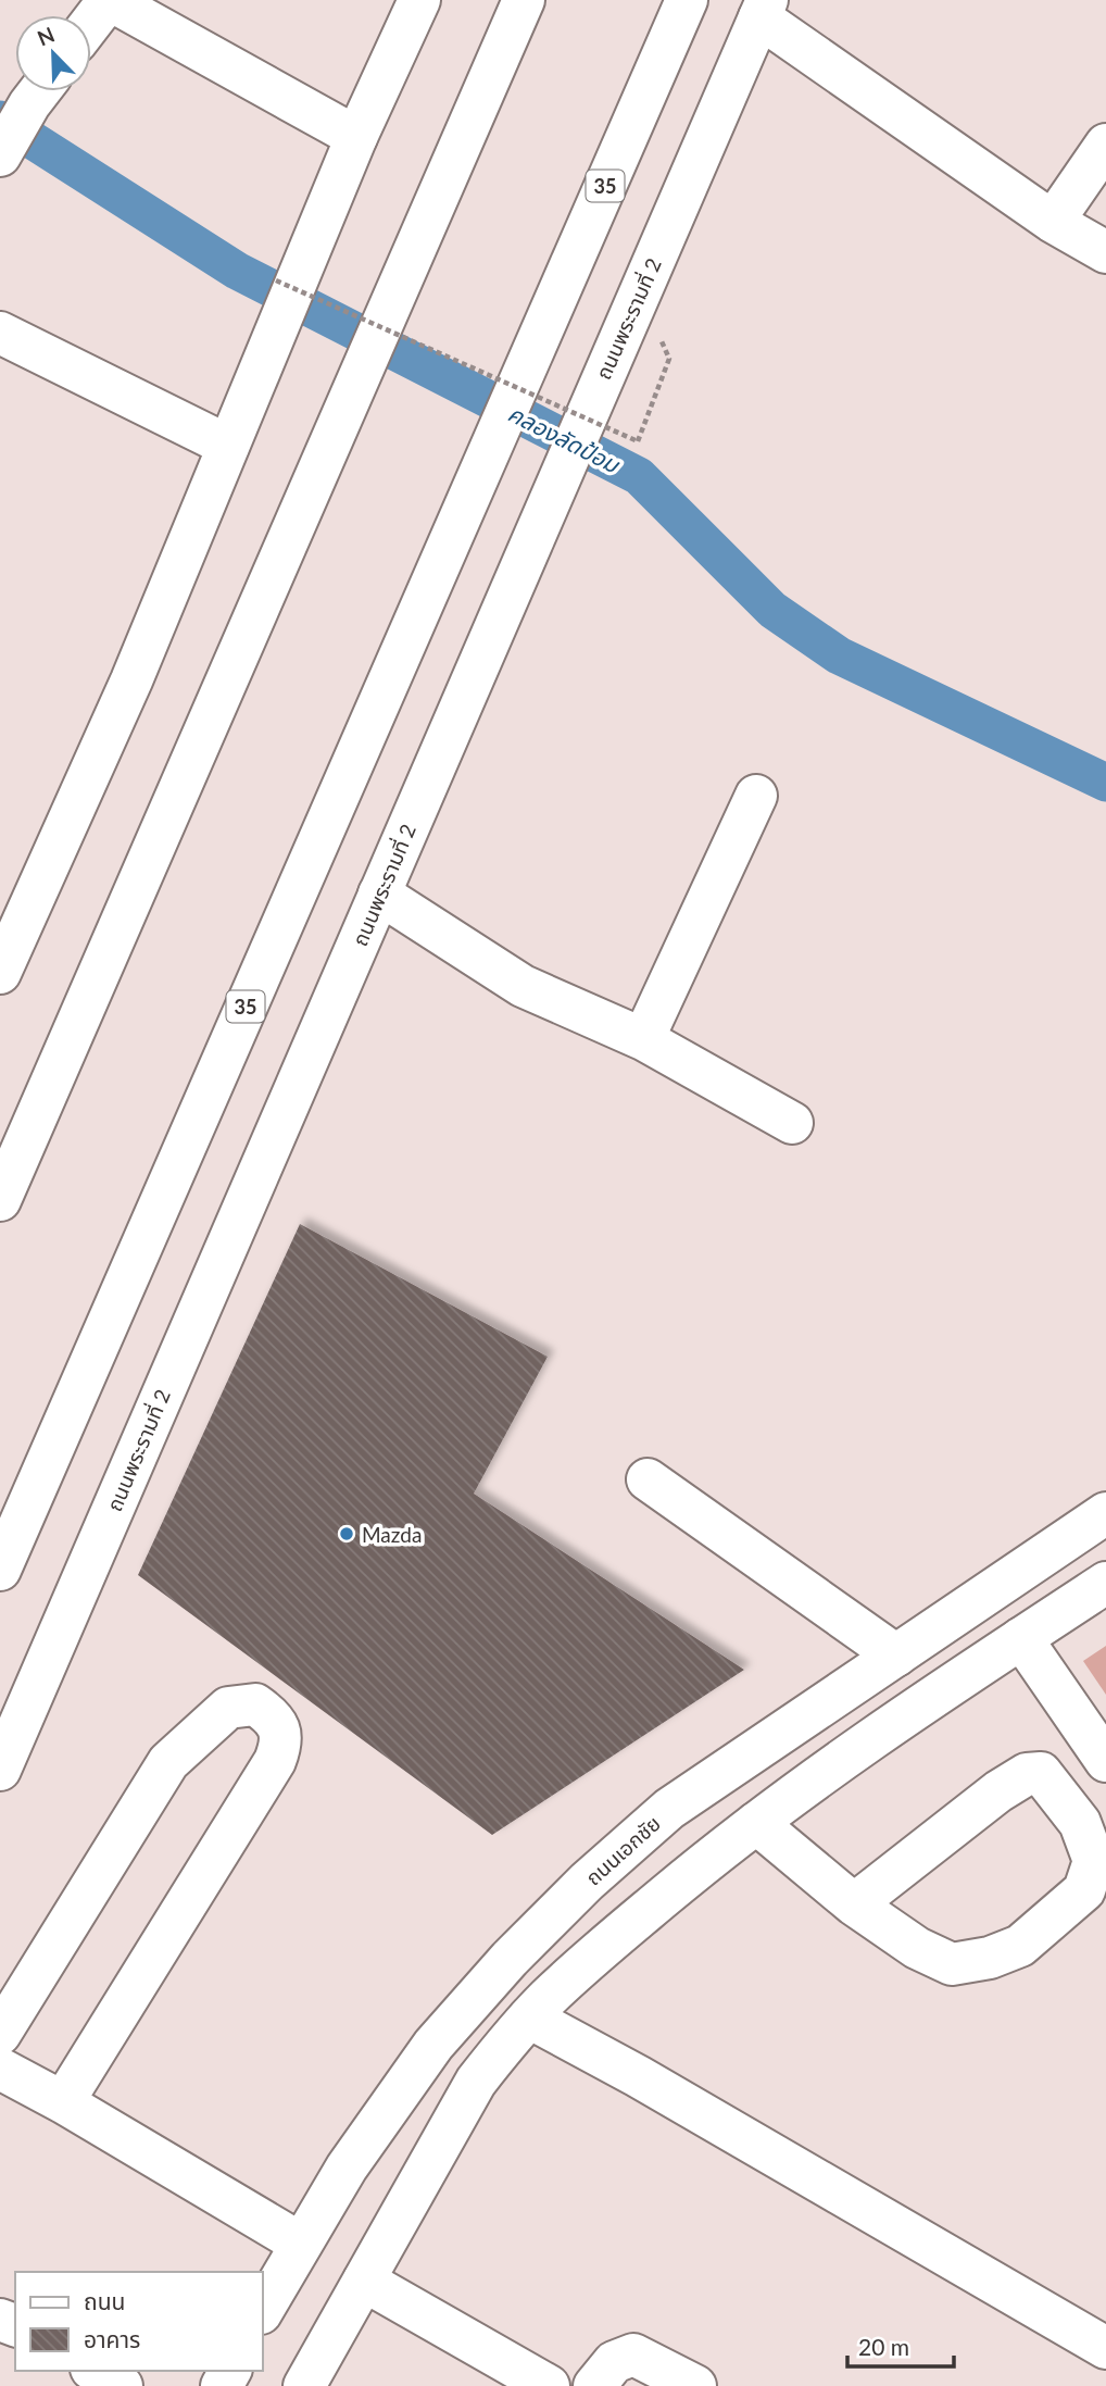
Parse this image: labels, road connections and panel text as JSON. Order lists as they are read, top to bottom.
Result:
{
  "streets": {
    "main road": ["35", "ถนนพระรามที่ 2", "ถนนเอกชัย"]
  },
  "water": ["คลองลัดป้อม"],
  "places": ["Mazda"],
  "legend": ["ถนน", "อาคาร"],
  "scale_bar": "20 m",
  "north": "top left"
}
